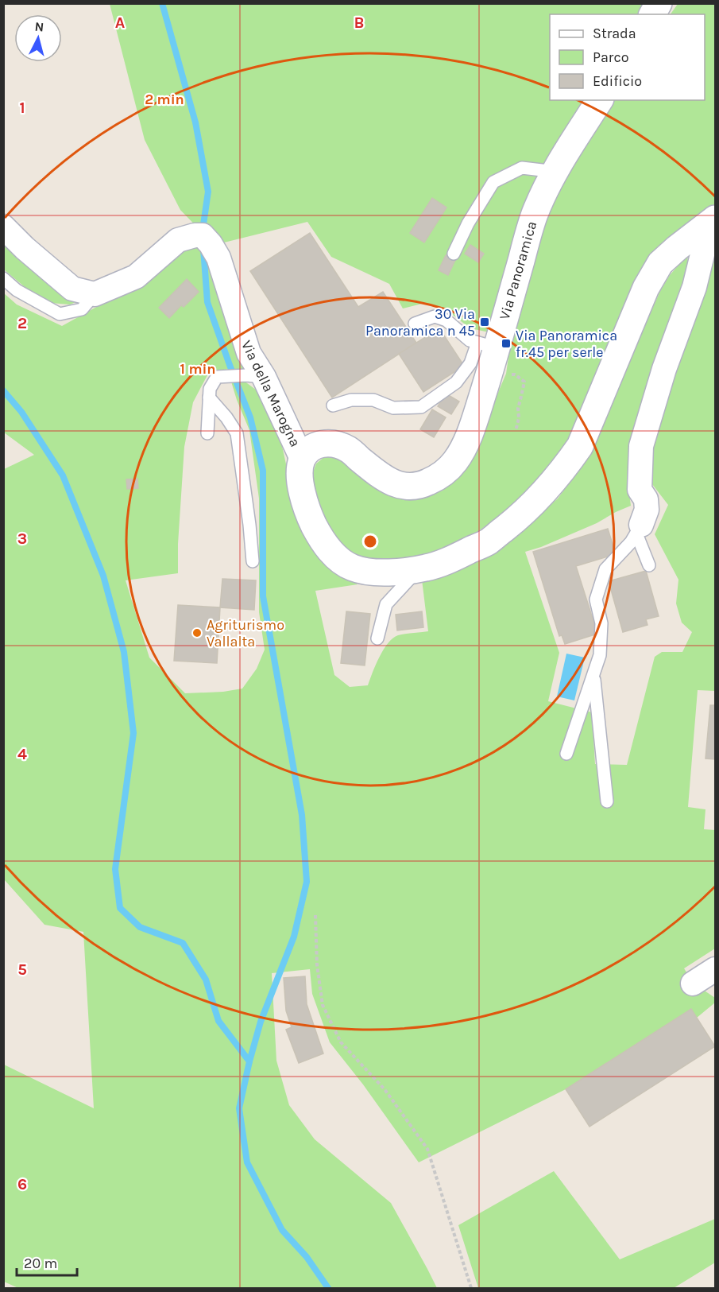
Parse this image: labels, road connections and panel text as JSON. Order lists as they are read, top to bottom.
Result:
{
  "streets": {
    "street": ["Via Panoramica", "Via della Marogna"]
  },
  "crossings": [
    ["Via Panoramica", "Via della Marogna"]
  ],
  "places": {
    "transit": ["30 Via Panoramica n 45", "Via Panoramica fr.45 per serle"],
    "other": ["Agriturismo Vallalta"]
  },
  "legend": ["Strada", "Parco", "Edificio"],
  "scale_bar": "20 m",
  "north": "top",
  "grid": {
    "columns": ["A", "B"],
    "rows": [
      "1",
      "2",
      "3",
      "4",
      "5",
      "6"
    ]
  },
  "rings": ["2 min", "1 min"]
}
